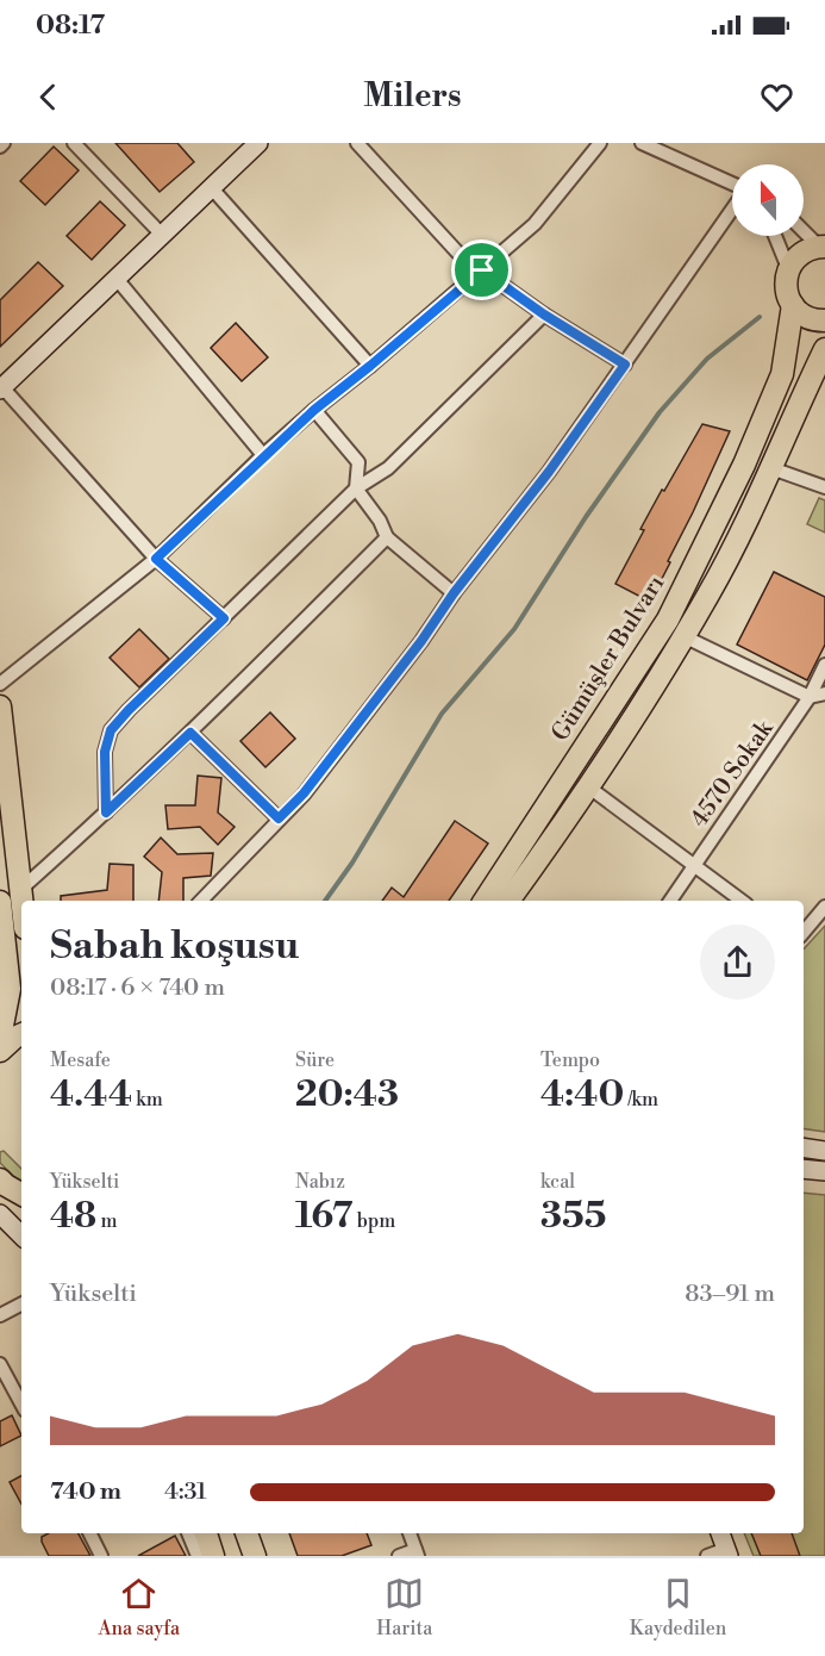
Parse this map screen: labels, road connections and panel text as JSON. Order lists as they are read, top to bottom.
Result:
{
  "streets": {
    "main road": ["Gümüşler Bulvarı"],
    "street": ["4570 Sokak"]
  },
  "north": "top",
  "page": {
    "status": "08:17",
    "header": "Milers",
    "heading": ["Sabah koşusu", "08:17 · 6 × 740 m"],
    "stats": [
      ["Mesafe", "4.44 km"],
      ["Süre", "20:43"],
      ["Tempo", "4:40 /km"],
      ["Yükselti", "48 m"],
      ["Nabız", "167 bpm"],
      ["kcal", "355"]
    ],
    "chart": ["Yükselti", "83–91 m"],
    "list": [
      {
        "name": "740 m",
        "note": "4:31"
      }
    ],
    "tabs": ["Ana sayfa", "Harita", "Kaydedilen"]
  }
}
